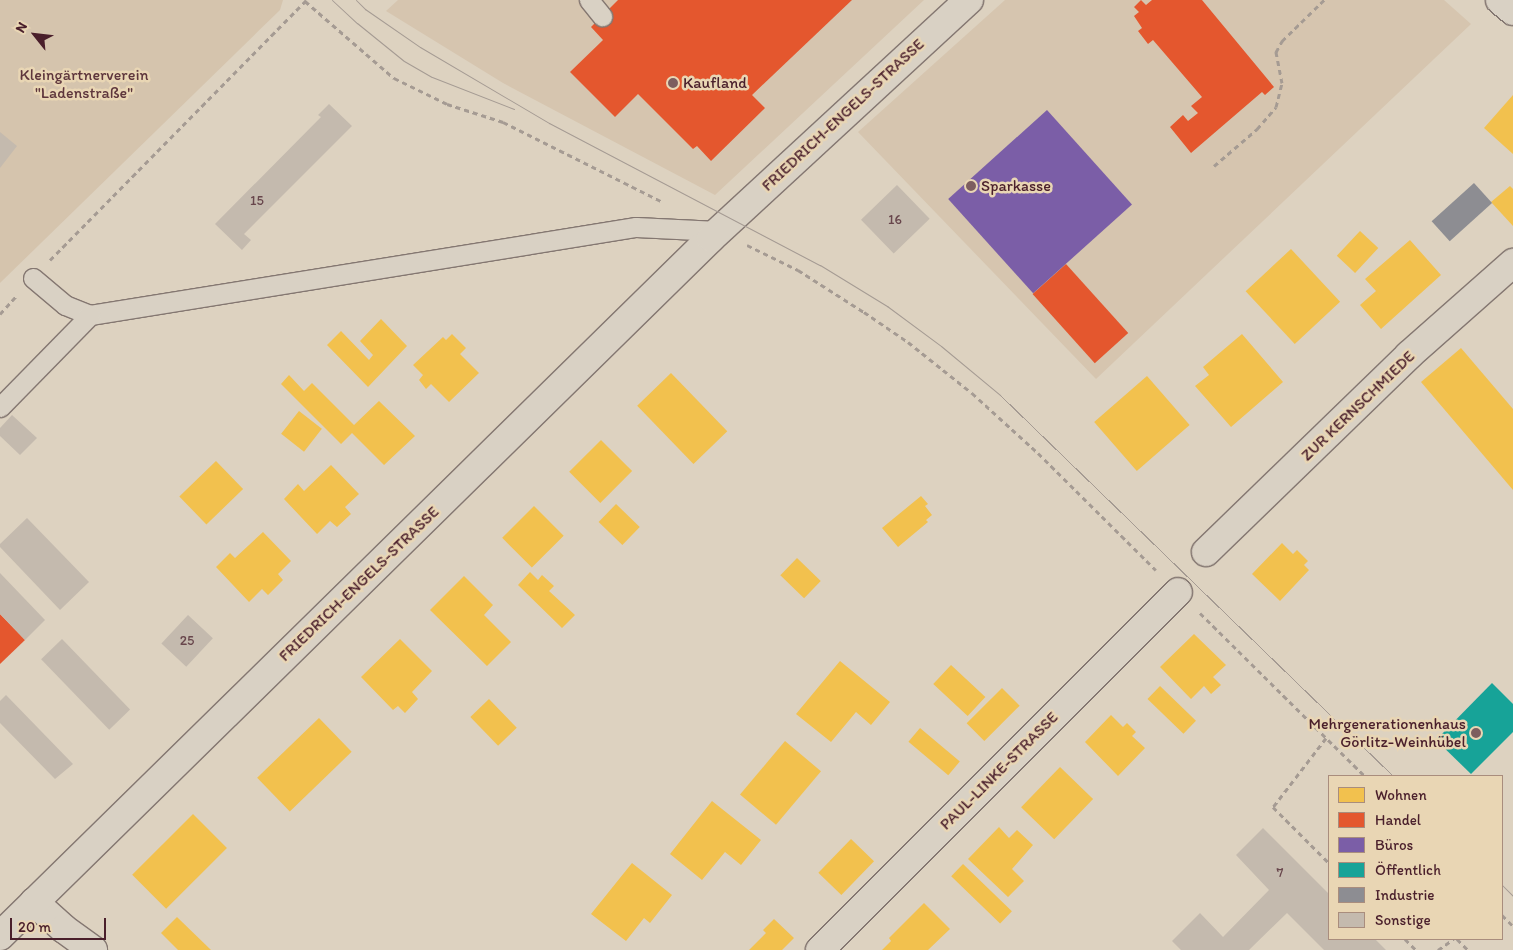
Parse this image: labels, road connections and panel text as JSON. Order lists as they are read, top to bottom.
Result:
{
  "streets": {
    "street": ["FRIEDRICH-ENGELS-STRASSE", "ZUR KERNSCHMIEDE", "PAUL-LINKE-STRASSE"]
  },
  "parks": ["Kleingärtnerverein \"Ladenstraße\""],
  "places": ["Kaufland", "Sparkasse", "Mehrgenerationenhaus Görlitz-Weinhübel"],
  "house_numbers": [
    "15",
    "16",
    "25",
    "7"
  ],
  "legend": [
    "Wohnen",
    "Handel",
    "Büros",
    "Öffentlich",
    "Industrie",
    "Sonstige"
  ],
  "scale_bar": "20 m",
  "north": "top left"
}
